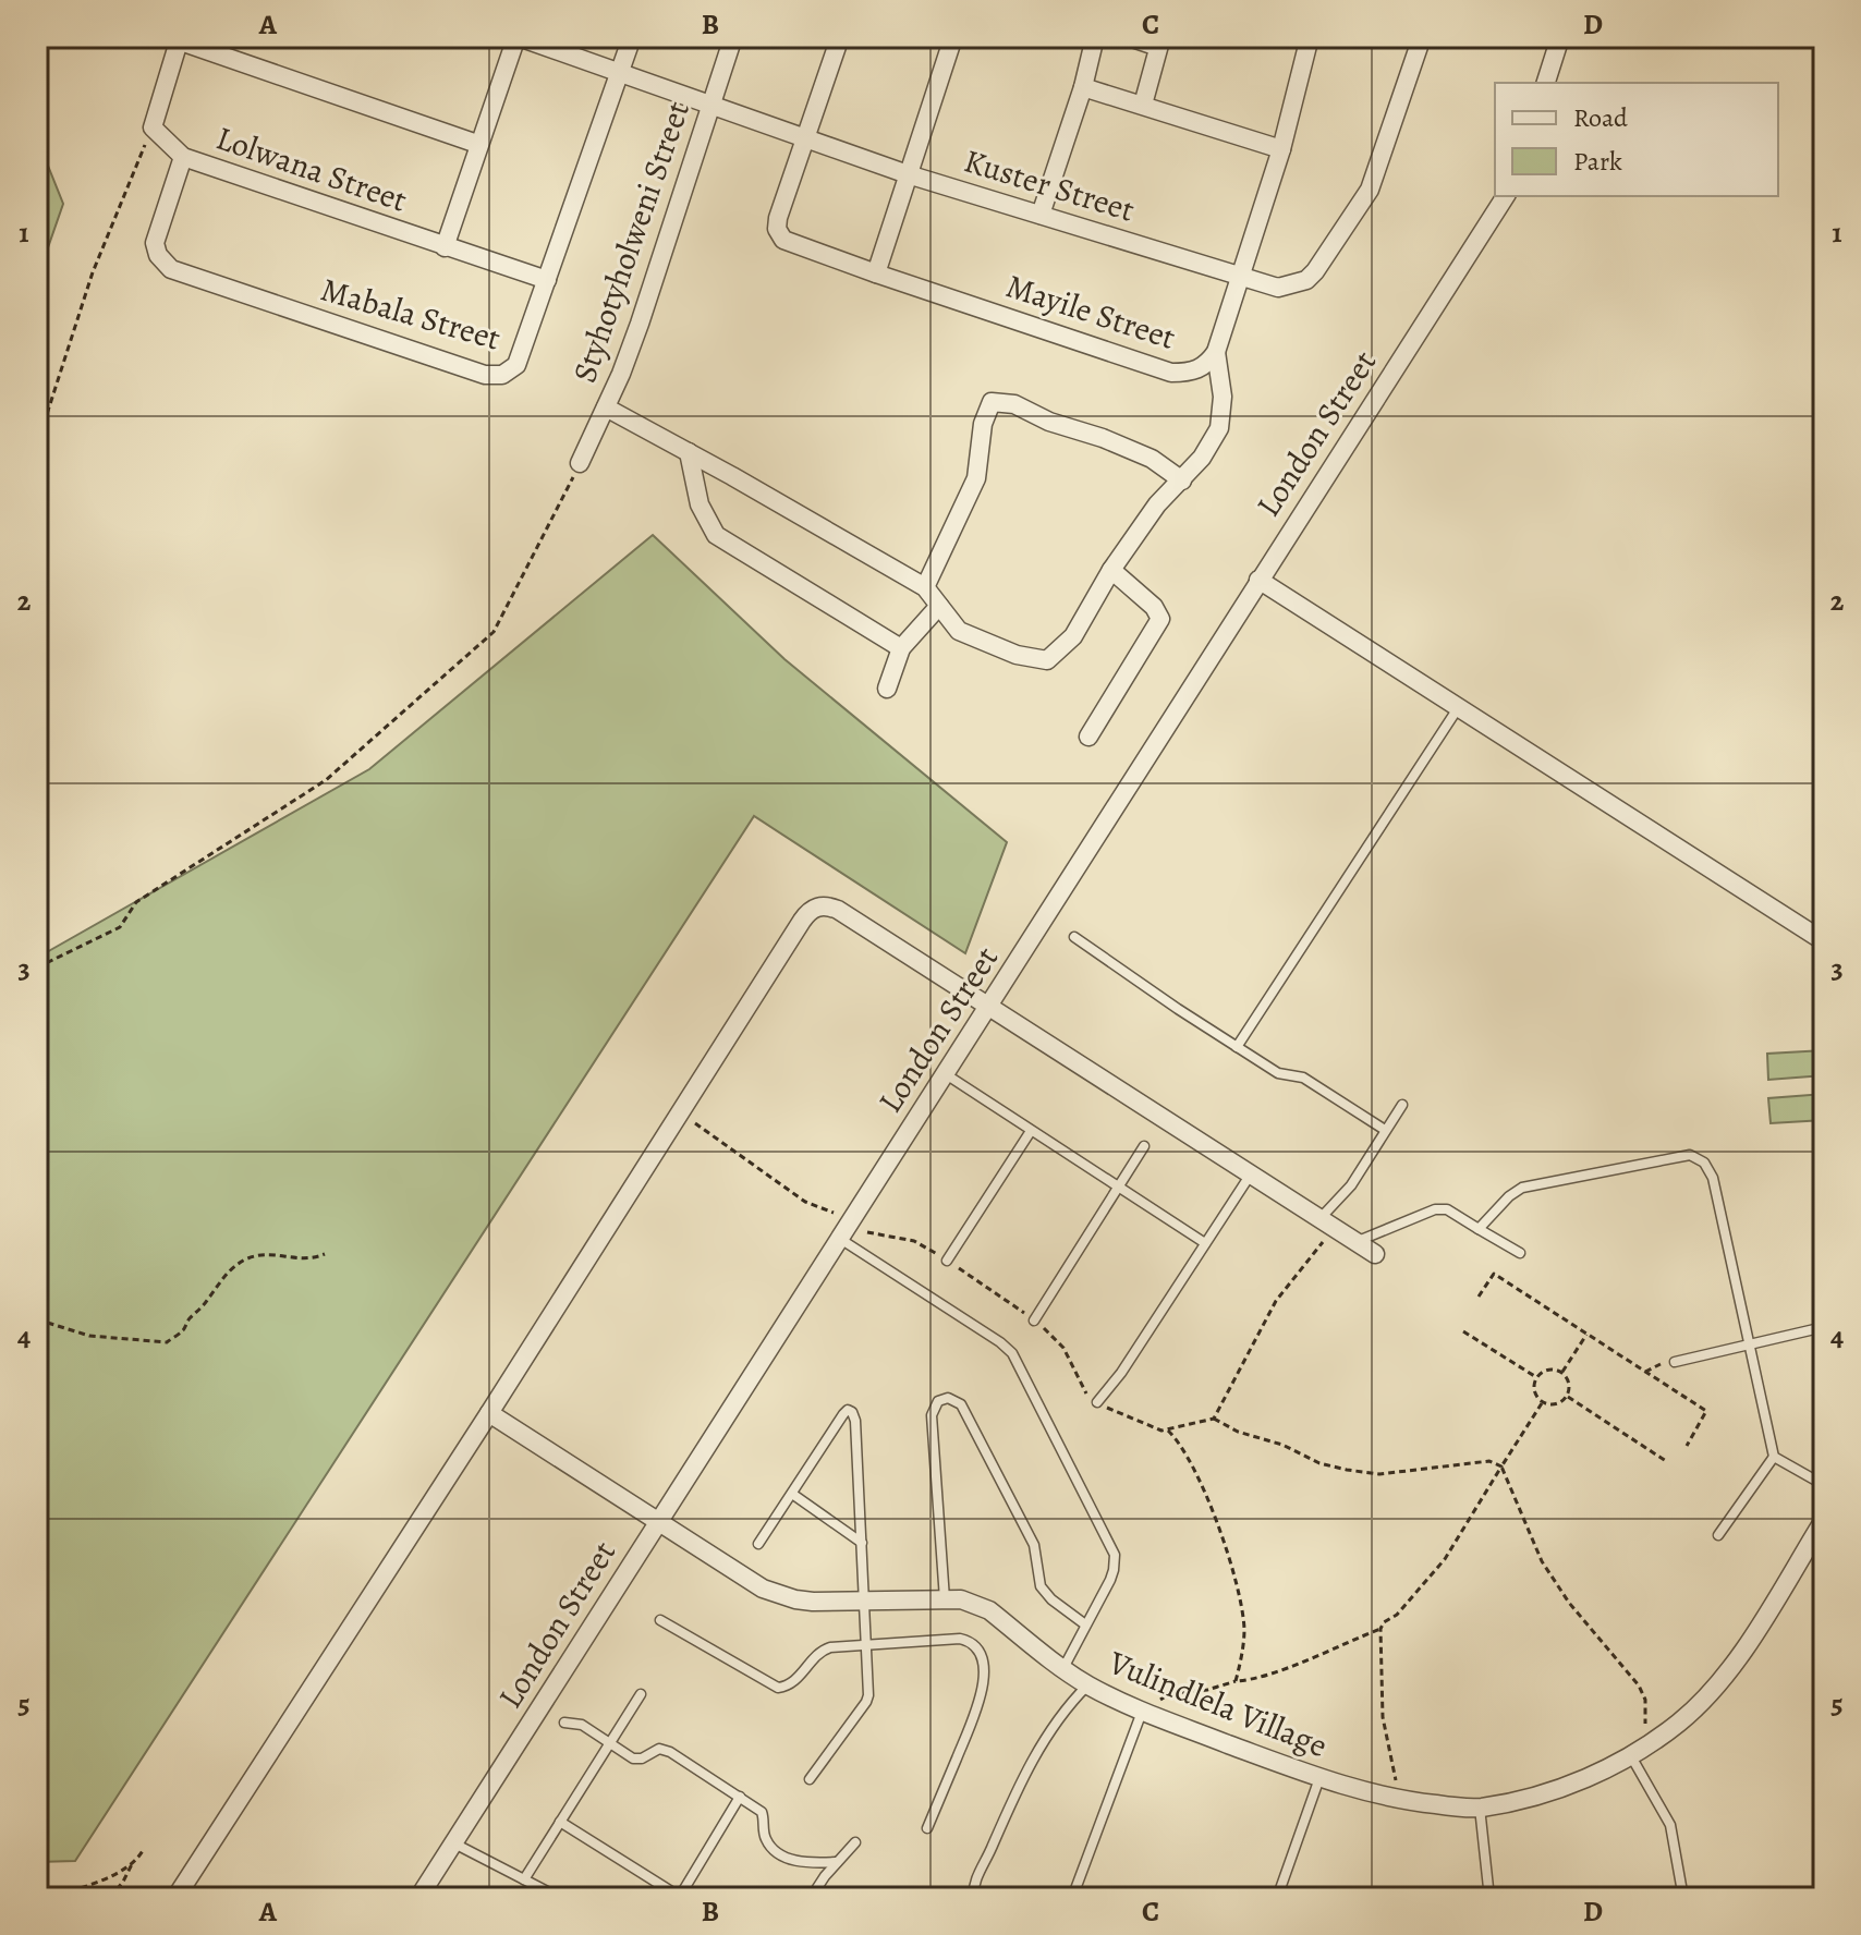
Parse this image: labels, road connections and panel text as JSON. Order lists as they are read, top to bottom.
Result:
{
  "streets": {
    "street": [
      "Lolwana Street",
      "Kuster Street",
      "Styhotyholweni Street",
      "Mayile Street",
      "Mabala Street",
      "London Street",
      "Vulindlela Village"
    ]
  },
  "crossings": [
    ["Lolwana Street", "Mabala Street"],
    ["Kuster Street", "Styhotyholweni Street"],
    ["Kuster Street", "Mayile Street"],
    ["Kuster Street", "Mabala Street"],
    ["London Street", "Vulindlela Village"]
  ],
  "legend": ["Road", "Park"],
  "grid": {
    "columns": [
      "A",
      "B",
      "C",
      "D"
    ],
    "rows": [
      "1",
      "2",
      "3",
      "4",
      "5"
    ]
  }
}
